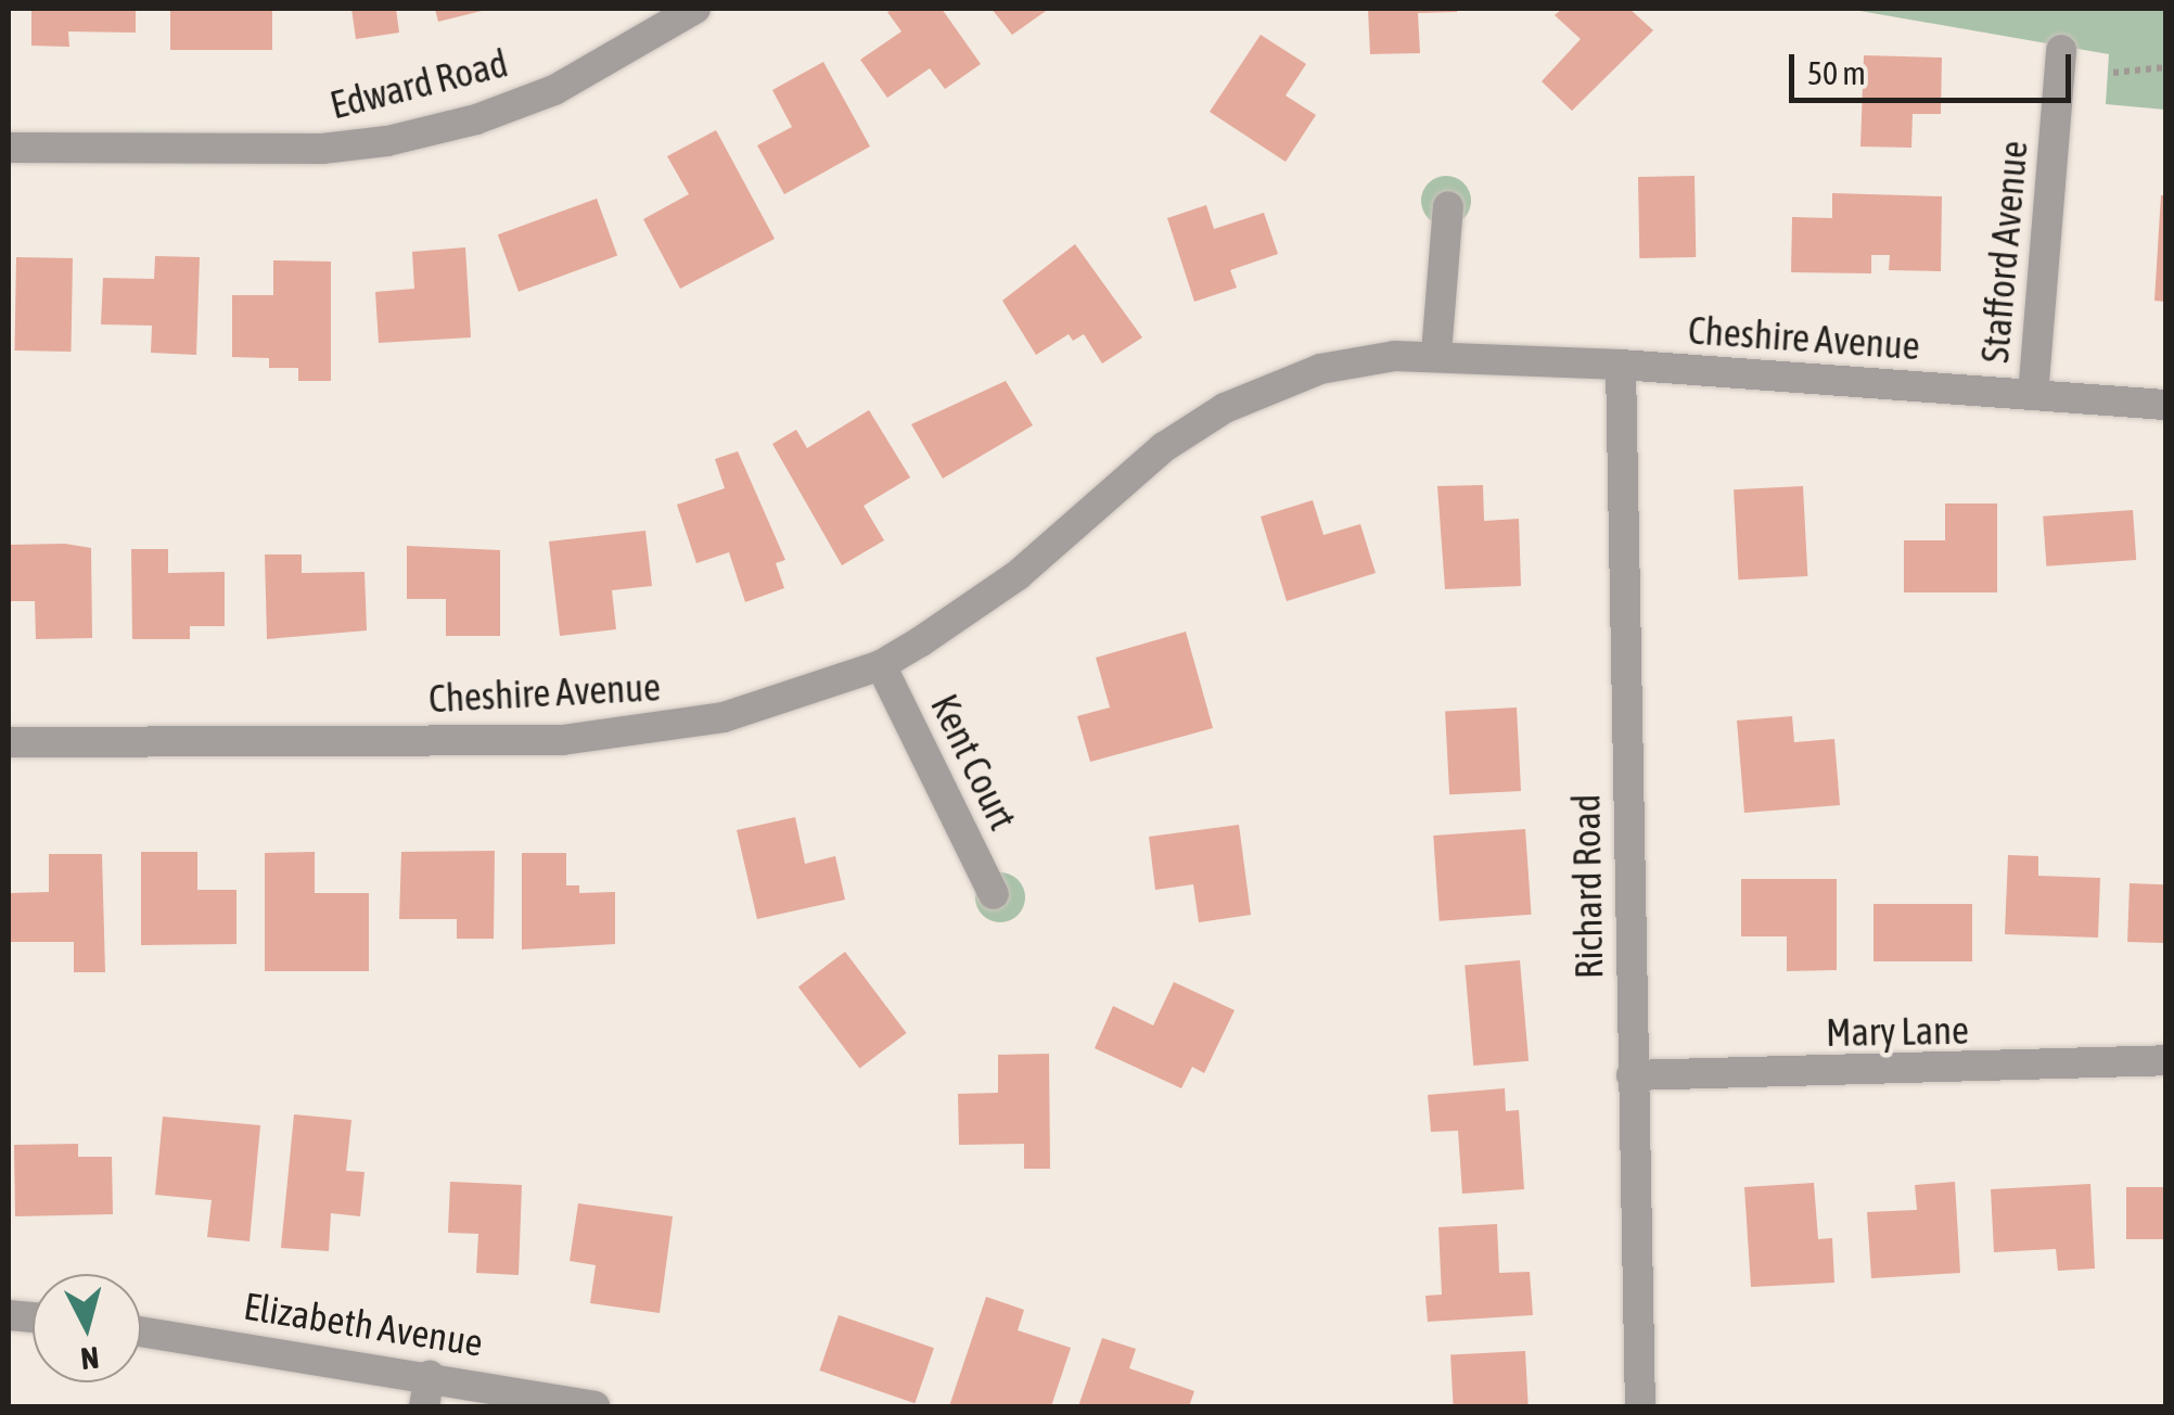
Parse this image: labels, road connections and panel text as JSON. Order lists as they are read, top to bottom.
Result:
{
  "streets": {
    "street": [
      "Edward Road",
      "Stafford Avenue",
      "Cheshire Avenue",
      "Kent Court",
      "Richard Road",
      "Mary Lane",
      "Elizabeth Avenue"
    ]
  },
  "crossings": [
    ["Stafford Avenue", "Cheshire Avenue"],
    ["Cheshire Avenue", "Kent Court"],
    ["Cheshire Avenue", "Richard Road"],
    ["Richard Road", "Mary Lane"]
  ],
  "scale_bar": "50 m",
  "north": "bottom"
}
